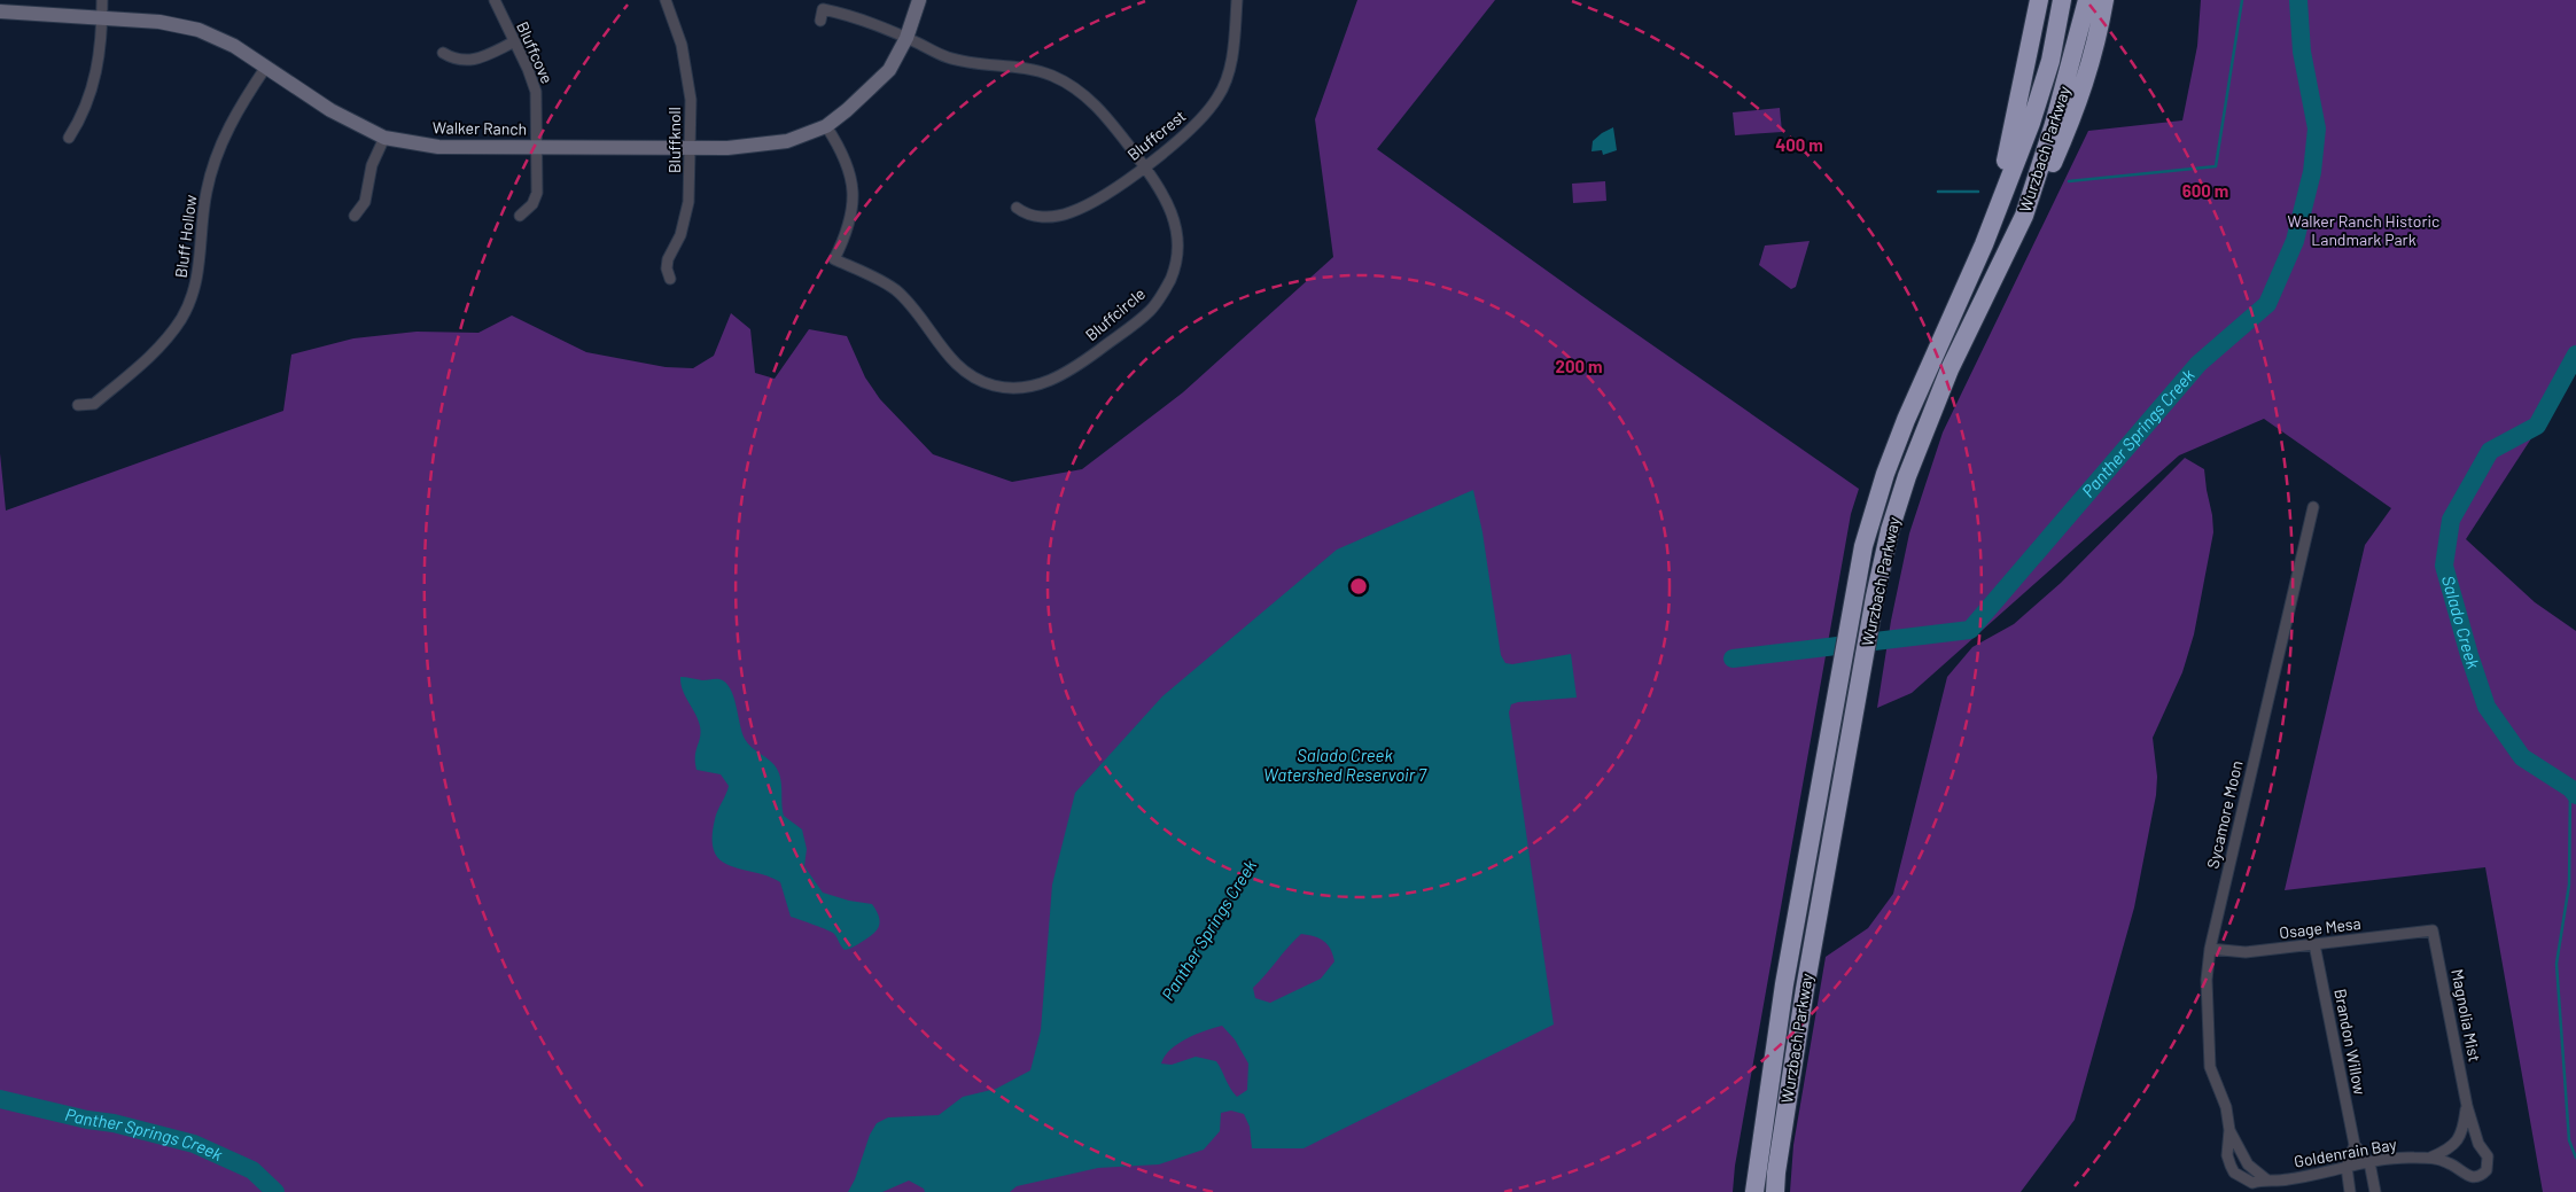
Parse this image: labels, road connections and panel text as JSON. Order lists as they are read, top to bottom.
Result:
{
  "streets": {
    "highway": ["Wurzbach Parkway"],
    "street": [
      "Bluffcove",
      "Walker Ranch",
      "Bluffcrest",
      "Bluffknoll",
      "Bluff Hollow",
      "Bluffcircle",
      "Sycamore Moon",
      "Osage Mesa",
      "Magnolia Mist",
      "Brandon Willow",
      "Goldenrain Bay"
    ]
  },
  "crossings": [
    ["Bluffcove", "Walker Ranch"],
    ["Walker Ranch", "Bluffknoll"],
    ["Walker Ranch", "Bluff Hollow"],
    ["Walker Ranch", "Bluffcircle"],
    ["Bluffcrest", "Bluffcircle"],
    ["Sycamore Moon", "Osage Mesa"],
    ["Sycamore Moon", "Goldenrain Bay"],
    ["Osage Mesa", "Magnolia Mist"],
    ["Osage Mesa", "Brandon Willow"],
    ["Magnolia Mist", "Goldenrain Bay"],
    ["Brandon Willow", "Goldenrain Bay"]
  ],
  "water": ["Panther Springs Creek", "Salado Creek", "Salado Creek Watershed Reservoir 7"],
  "parks": ["Walker Ranch Historic Landmark Park"],
  "rings": ["400 m", "600 m", "200 m"]
}
